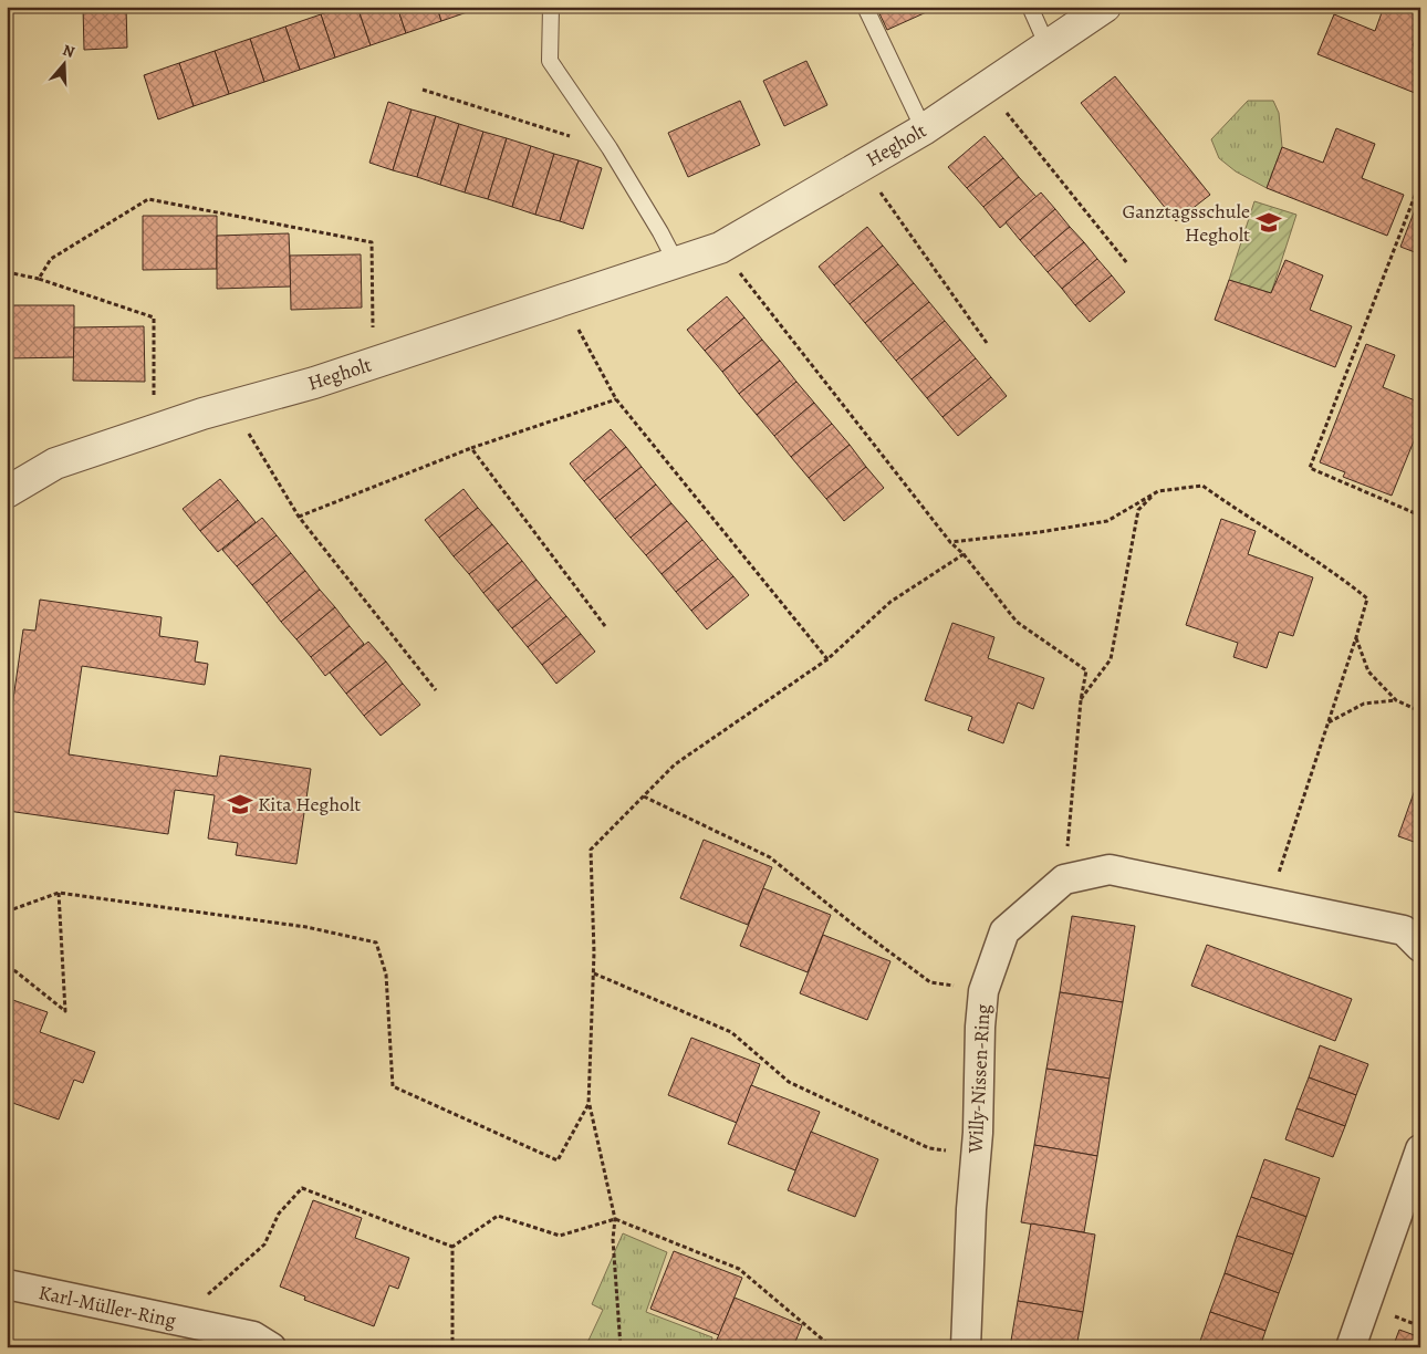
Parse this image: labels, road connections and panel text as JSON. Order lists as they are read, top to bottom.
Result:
{
  "streets": {
    "street": ["Hegholt", "Willy-Nissen-Ring", "Karl-Müller-Ring"]
  },
  "places": {
    "school or university": ["Ganztagsschule Hegholt", "Kita Hegholt"]
  },
  "north": "top"
}
